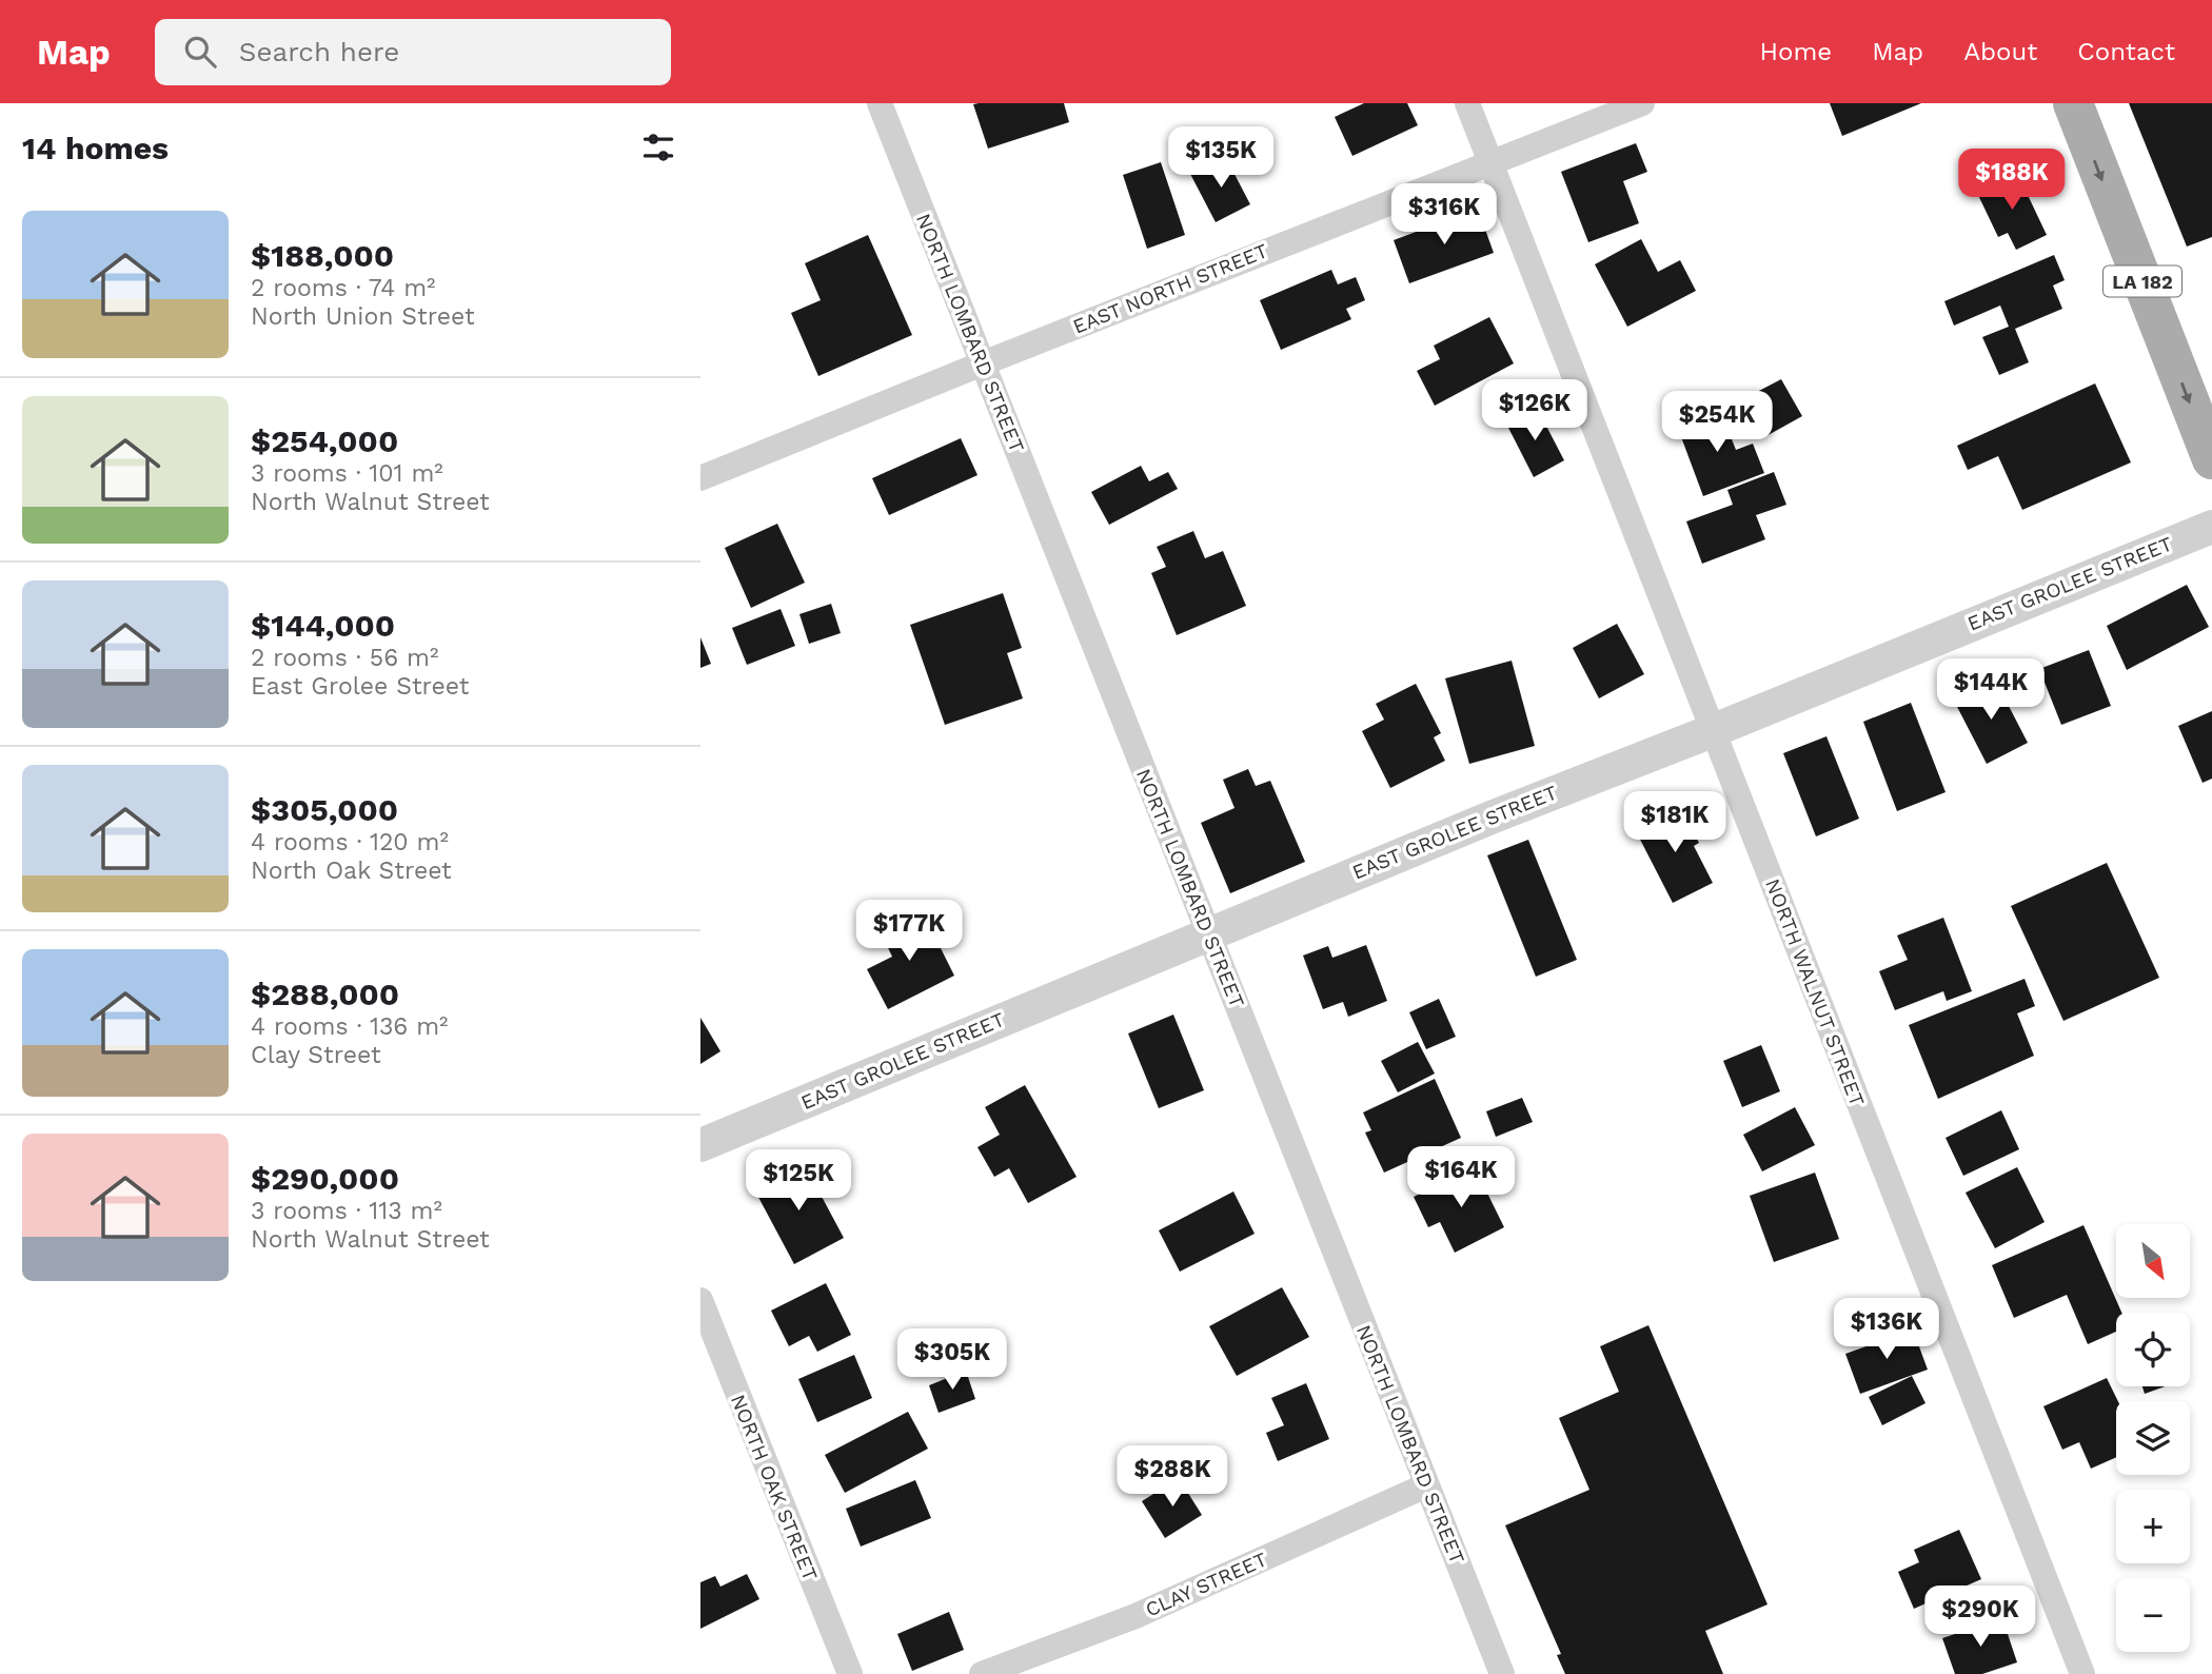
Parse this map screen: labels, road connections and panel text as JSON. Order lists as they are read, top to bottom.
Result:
{
  "streets": {
    "main road": ["LA 182"],
    "street": [
      "EAST NORTH STREET",
      "NORTH LOMBARD STREET",
      "EAST GROLEE STREET",
      "NORTH WALNUT STREET",
      "NORTH OAK STREET",
      "CLAY STREET"
    ]
  },
  "crossings": [
    ["EAST NORTH STREET", "NORTH LOMBARD STREET"],
    ["EAST NORTH STREET", "NORTH WALNUT STREET"],
    ["NORTH LOMBARD STREET", "EAST GROLEE STREET"],
    ["NORTH LOMBARD STREET", "CLAY STREET"],
    ["EAST GROLEE STREET", "NORTH WALNUT STREET"]
  ],
  "north": "bottom right",
  "page": {
    "header": "Map",
    "search": "Search here",
    "nav": [
      "Home",
      "Map",
      "About",
      "Contact"
    ],
    "heading": "14 homes",
    "price": [
      "$135K",
      "$188K",
      "$316K",
      "$126K",
      "$254K",
      "$144K",
      "$181K",
      "$177K",
      "$164K",
      "$125K",
      "$136K",
      "$305K",
      "$288K",
      "$290K"
    ],
    "list": [
      {
        "name": "$188,000",
        "note": "2 rooms · 74 m² · North Union Street"
      },
      {
        "name": "$254,000",
        "note": "3 rooms · 101 m² · North Walnut Street"
      },
      {
        "name": "$144,000",
        "note": "2 rooms · 56 m² · East Grolee Street"
      },
      {
        "name": "$305,000",
        "note": "4 rooms · 120 m² · North Oak Street"
      },
      {
        "name": "$288,000",
        "note": "4 rooms · 136 m² · Clay Street"
      },
      {
        "name": "$290,000",
        "note": "3 rooms · 113 m² · North Walnut Street"
      }
    ],
    "map_buttons": ["+", "−"]
  }
}
